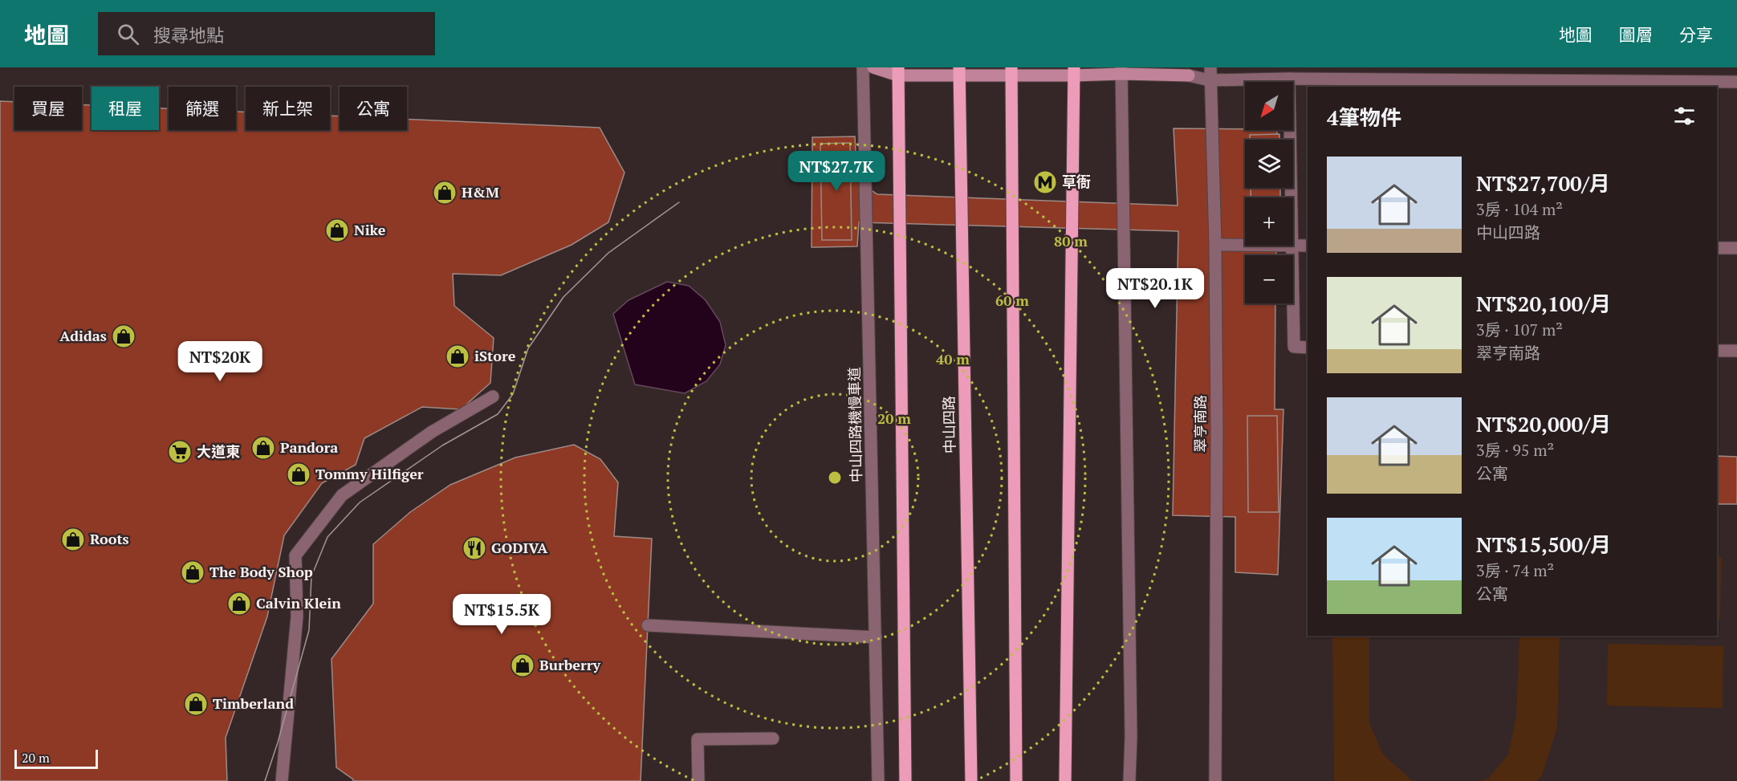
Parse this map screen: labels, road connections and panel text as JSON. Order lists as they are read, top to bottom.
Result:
{
  "streets": {
    "main road": ["中山四路"],
    "street": ["翠亨南路", "中山四路機慢車道"]
  },
  "places": {
    "metro station": ["草衙"],
    "shop": [
      "H&M",
      "Nike",
      "Adidas",
      "iStore",
      "Pandora",
      "Tommy Hilfiger",
      "Roots",
      "The Body Shop",
      "Calvin Klein",
      "Burberry",
      "Timberland"
    ],
    "supermarket": ["大道東"],
    "restaurant": ["GODIVA"]
  },
  "scale_bar": "20 m",
  "north": "bottom left",
  "page": {
    "header": "地圖",
    "search": "搜尋地點",
    "nav": ["地圖", "圖層", "分享"],
    "map_buttons": ["+", "−"],
    "chip": [
      "買屋",
      "租屋",
      "篩選",
      "新上架",
      "公寓"
    ],
    "heading": "4筆物件",
    "list": [
      {
        "name": "NT$27,700/月",
        "note": "3房 · 104 m² · 中山四路"
      },
      {
        "name": "NT$20,100/月",
        "note": "3房 · 107 m² · 翠亨南路"
      },
      {
        "name": "NT$20,000/月",
        "note": "3房 · 95 m² · 公寓"
      },
      {
        "name": "NT$15,500/月",
        "note": "3房 · 74 m² · 公寓"
      }
    ],
    "price": [
      "NT$27.7K",
      "NT$20.1K",
      "NT$20K",
      "NT$15.5K"
    ],
    "scale": "20 m"
  },
  "rings": [
    "80 m",
    "60 m",
    "40 m",
    "20 m"
  ]
}
